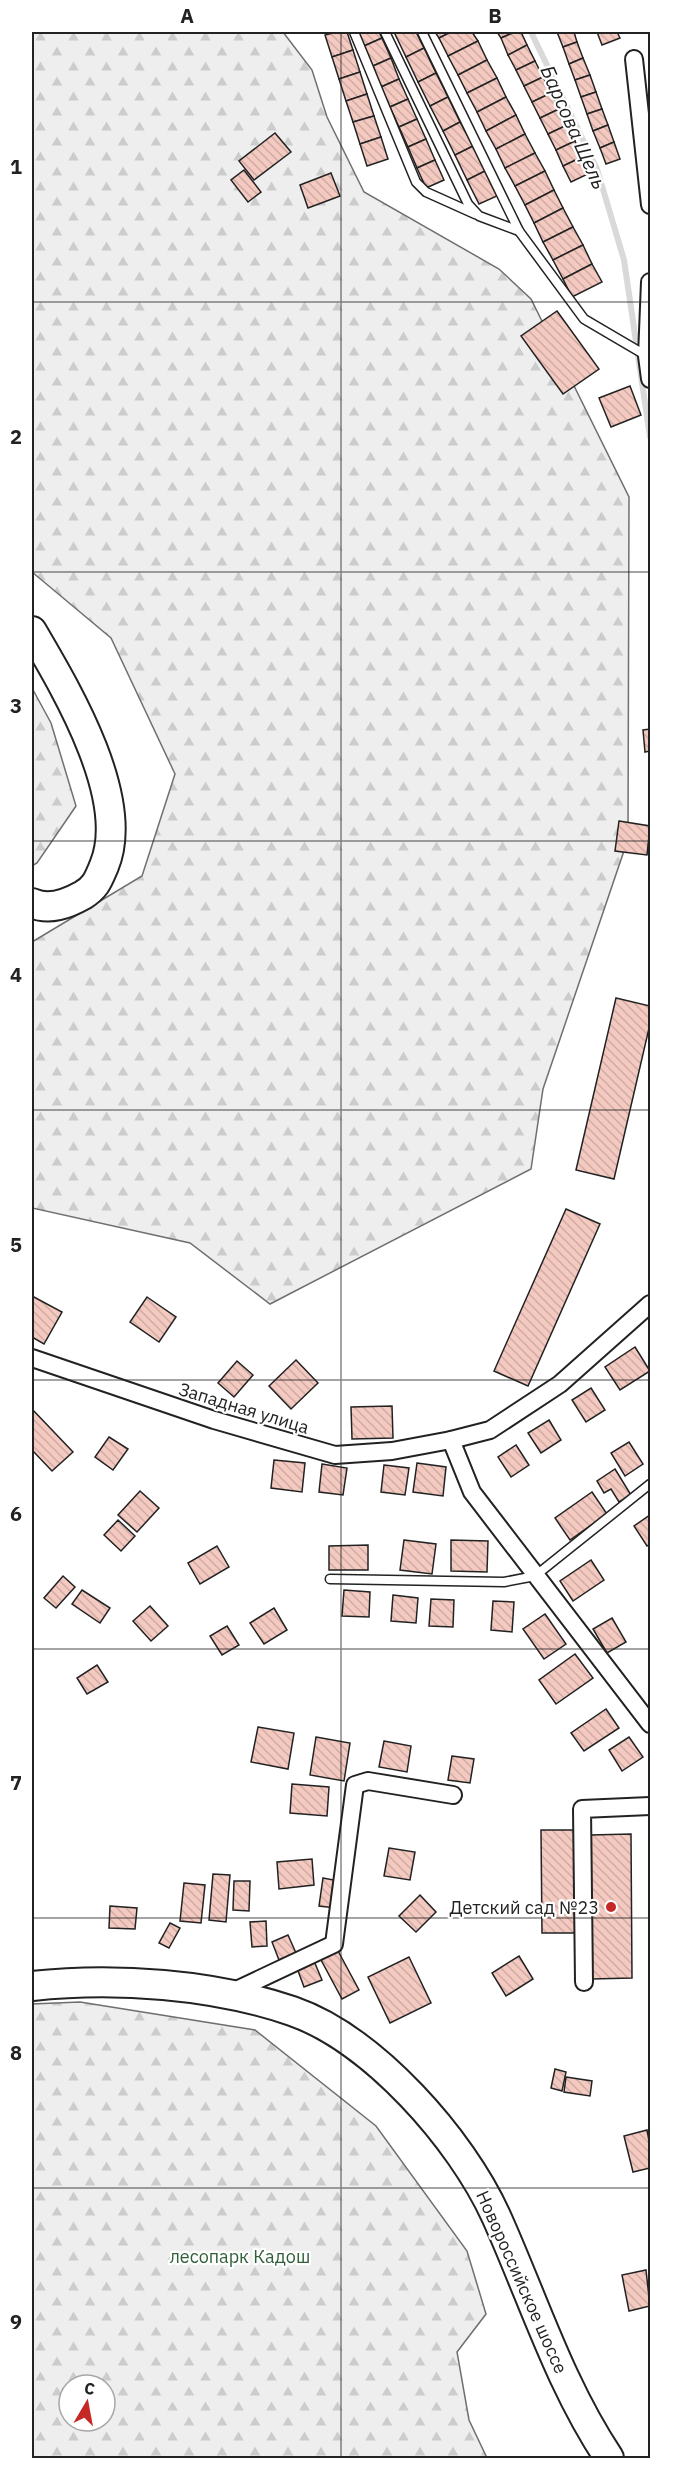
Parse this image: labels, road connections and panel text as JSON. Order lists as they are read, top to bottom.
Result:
{
  "streets": {
    "highway": ["Новороссийское шоссе"],
    "street": ["Западная улица"]
  },
  "water": ["Барсова Щель"],
  "parks": ["лесопарк Кадош"],
  "places": ["Детский сад №23"],
  "north": "top",
  "grid": {
    "columns": ["A", "B"],
    "rows": [
      "1",
      "2",
      "3",
      "4",
      "5",
      "6",
      "7",
      "8",
      "9"
    ]
  }
}
